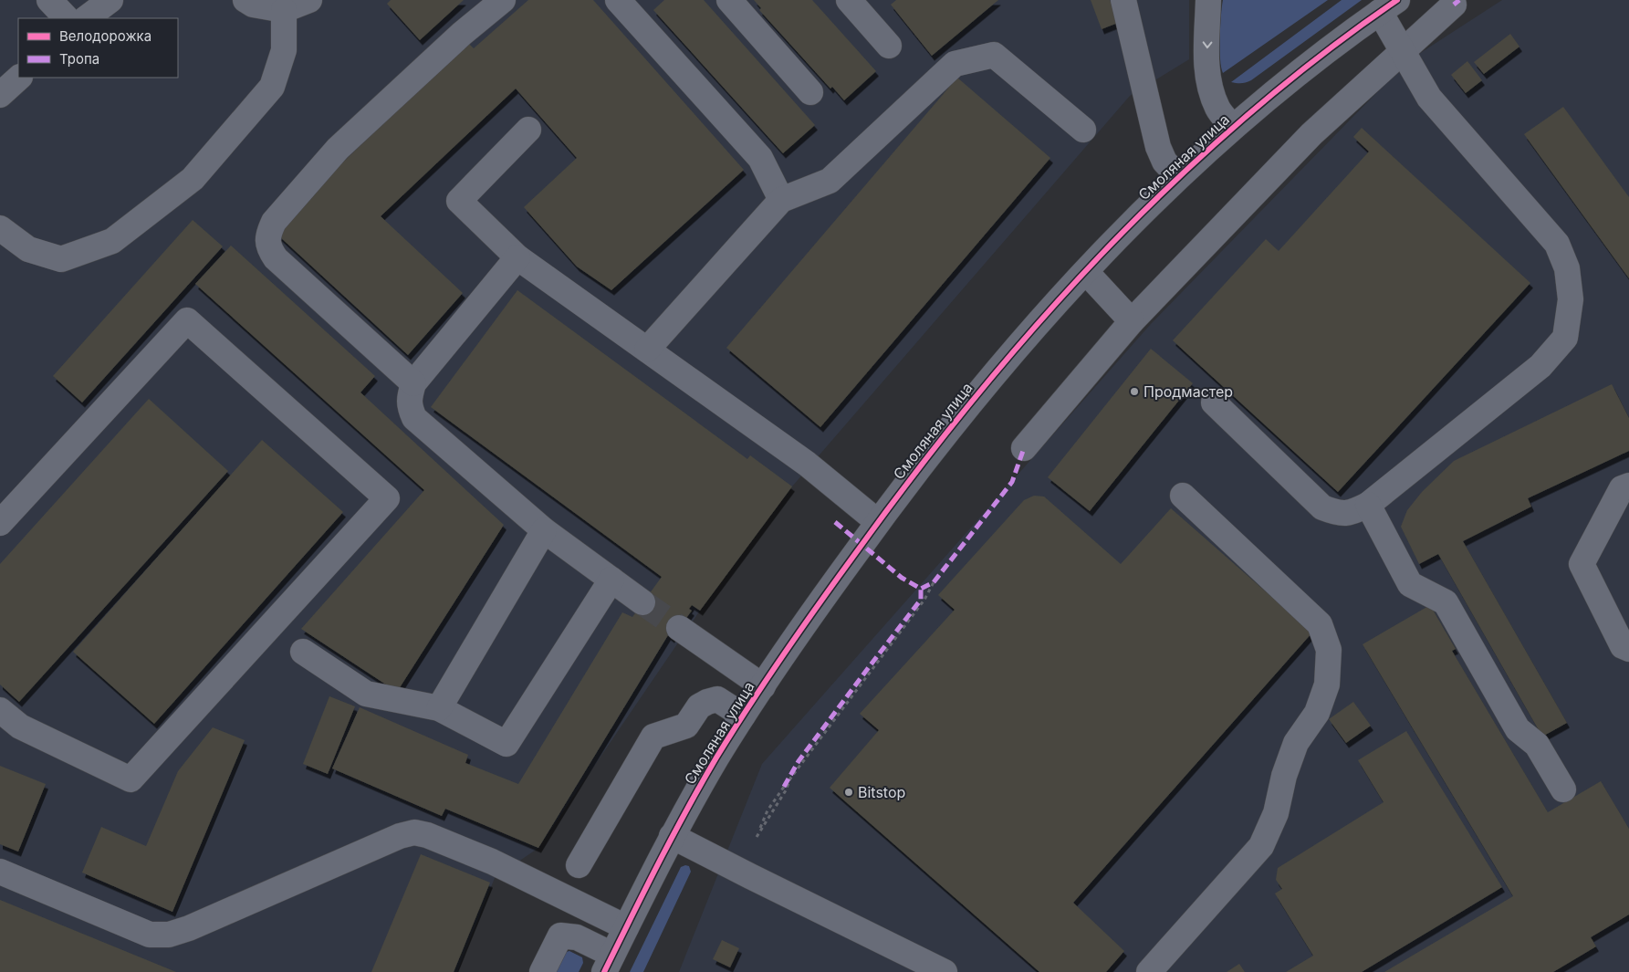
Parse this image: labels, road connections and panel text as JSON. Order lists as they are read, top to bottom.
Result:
{
  "streets": {
    "street": ["Смоляная улица"]
  },
  "places": ["Продмастер", "Bitstop"],
  "legend": ["Велодорожка", "Тропа"]
}
